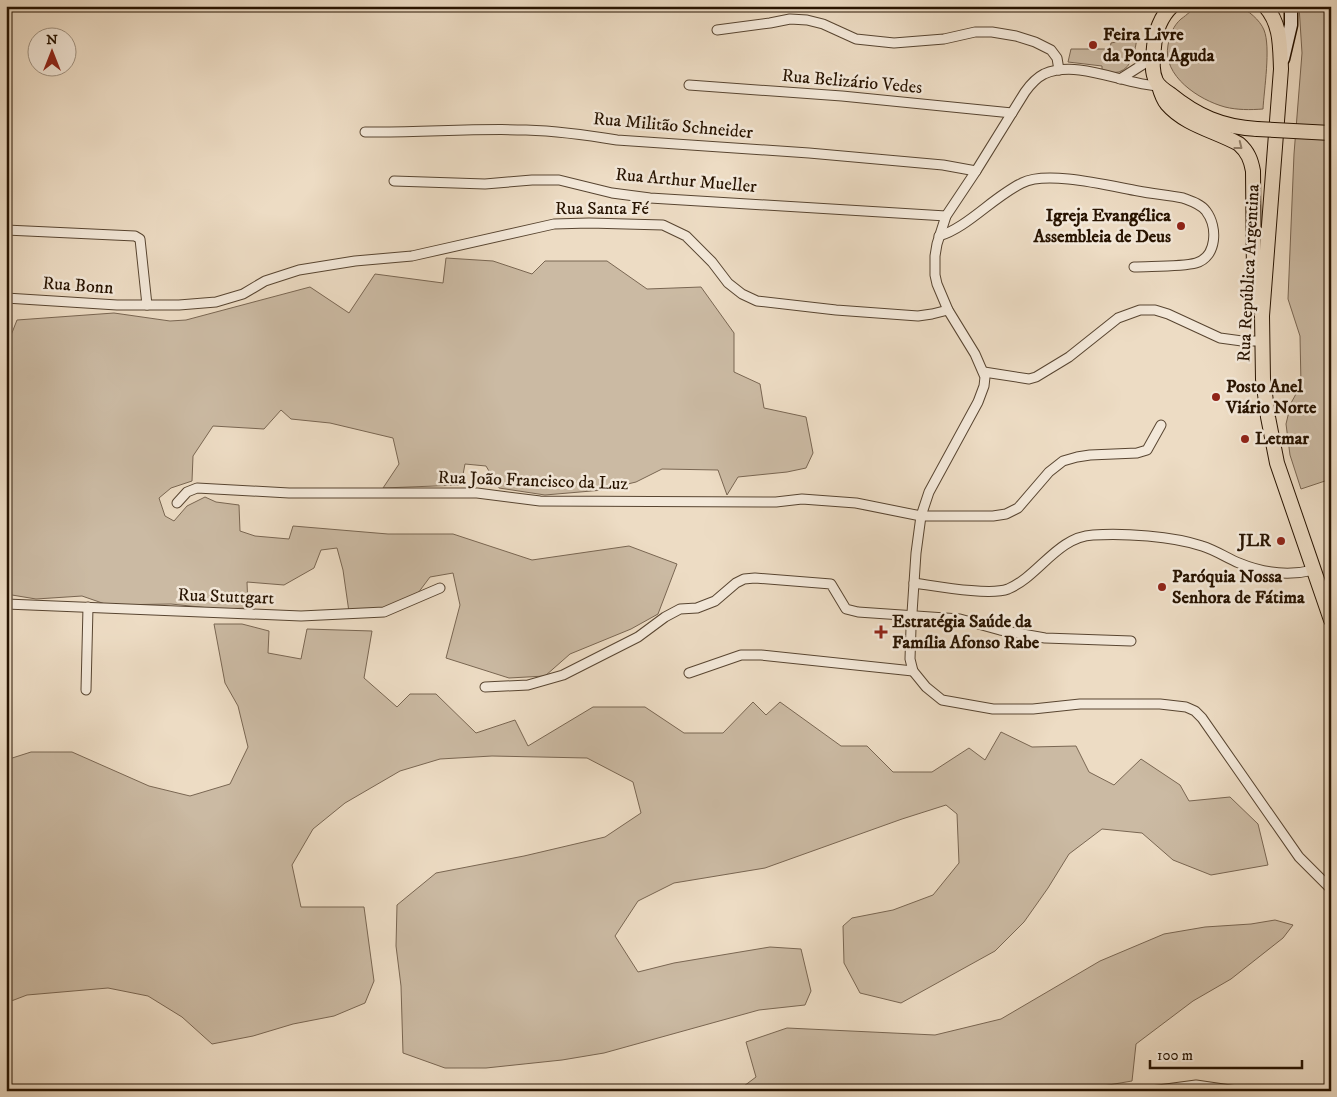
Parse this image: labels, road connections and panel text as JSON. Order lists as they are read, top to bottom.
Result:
{
  "streets": {
    "main road": ["Rua República Argentina"],
    "street": [
      "Rua Belizário Vedes",
      "Rua Militão Schneider",
      "Rua Arthur Mueller",
      "Rua Santa Fé",
      "Rua Bonn",
      "Rua João Francisco da Luz",
      "Rua Stuttgart"
    ]
  },
  "crossings": [
    ["Rua Santa Fé", "Rua Bonn"]
  ],
  "places": {
    "other": [
      "Feira Livre da Ponta Aguda",
      "Igreja Evangélica Assembleia de Deus",
      "Posto Anel Viário Norte",
      "Letmar",
      "JLR",
      "Paróquia Nossa Senhora de Fátima"
    ],
    "health": ["Estratégia Saúde da Família Afonso Rabe"]
  },
  "scale_bar": "100 m",
  "north": "top"
}
